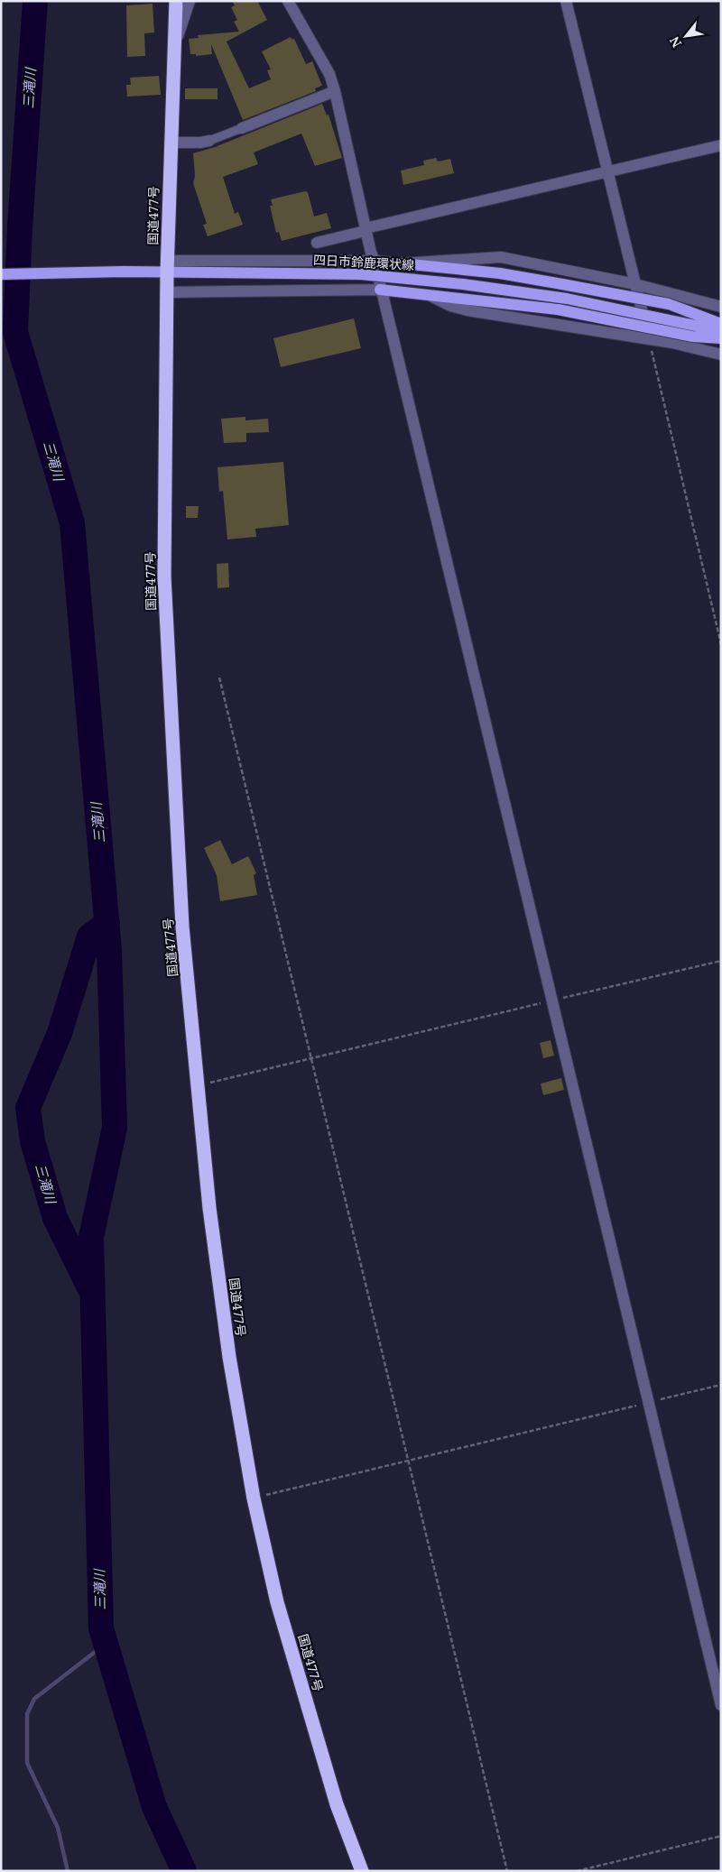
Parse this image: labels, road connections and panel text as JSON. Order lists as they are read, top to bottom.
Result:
{
  "streets": {
    "highway": ["国道477号"],
    "main road": ["四日市鈴鹿環状線"]
  },
  "crossings": [
    ["国道477号", "四日市鈴鹿環状線"]
  ],
  "water": ["三滝川"],
  "north": "bottom left"
}
